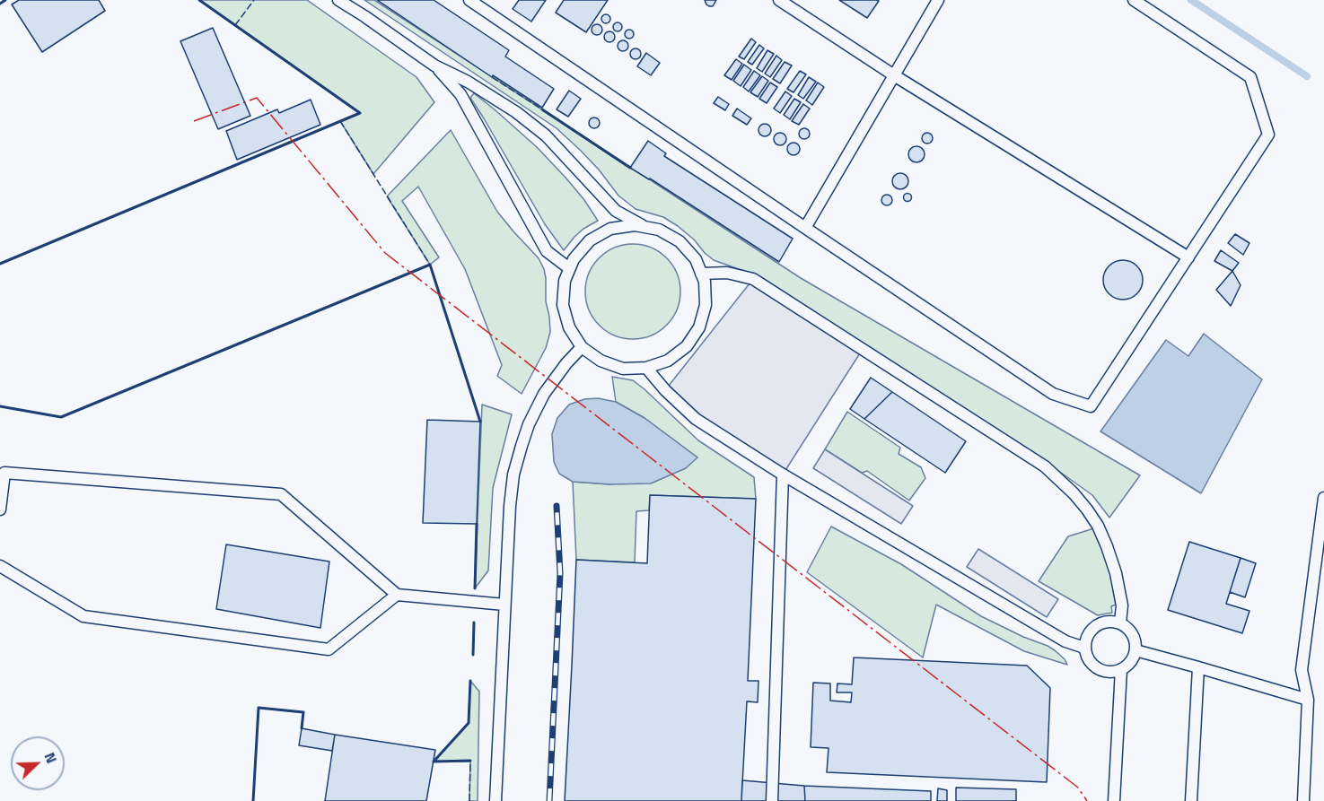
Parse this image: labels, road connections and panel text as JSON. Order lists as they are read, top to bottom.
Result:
{
  "north": "top right"
}
